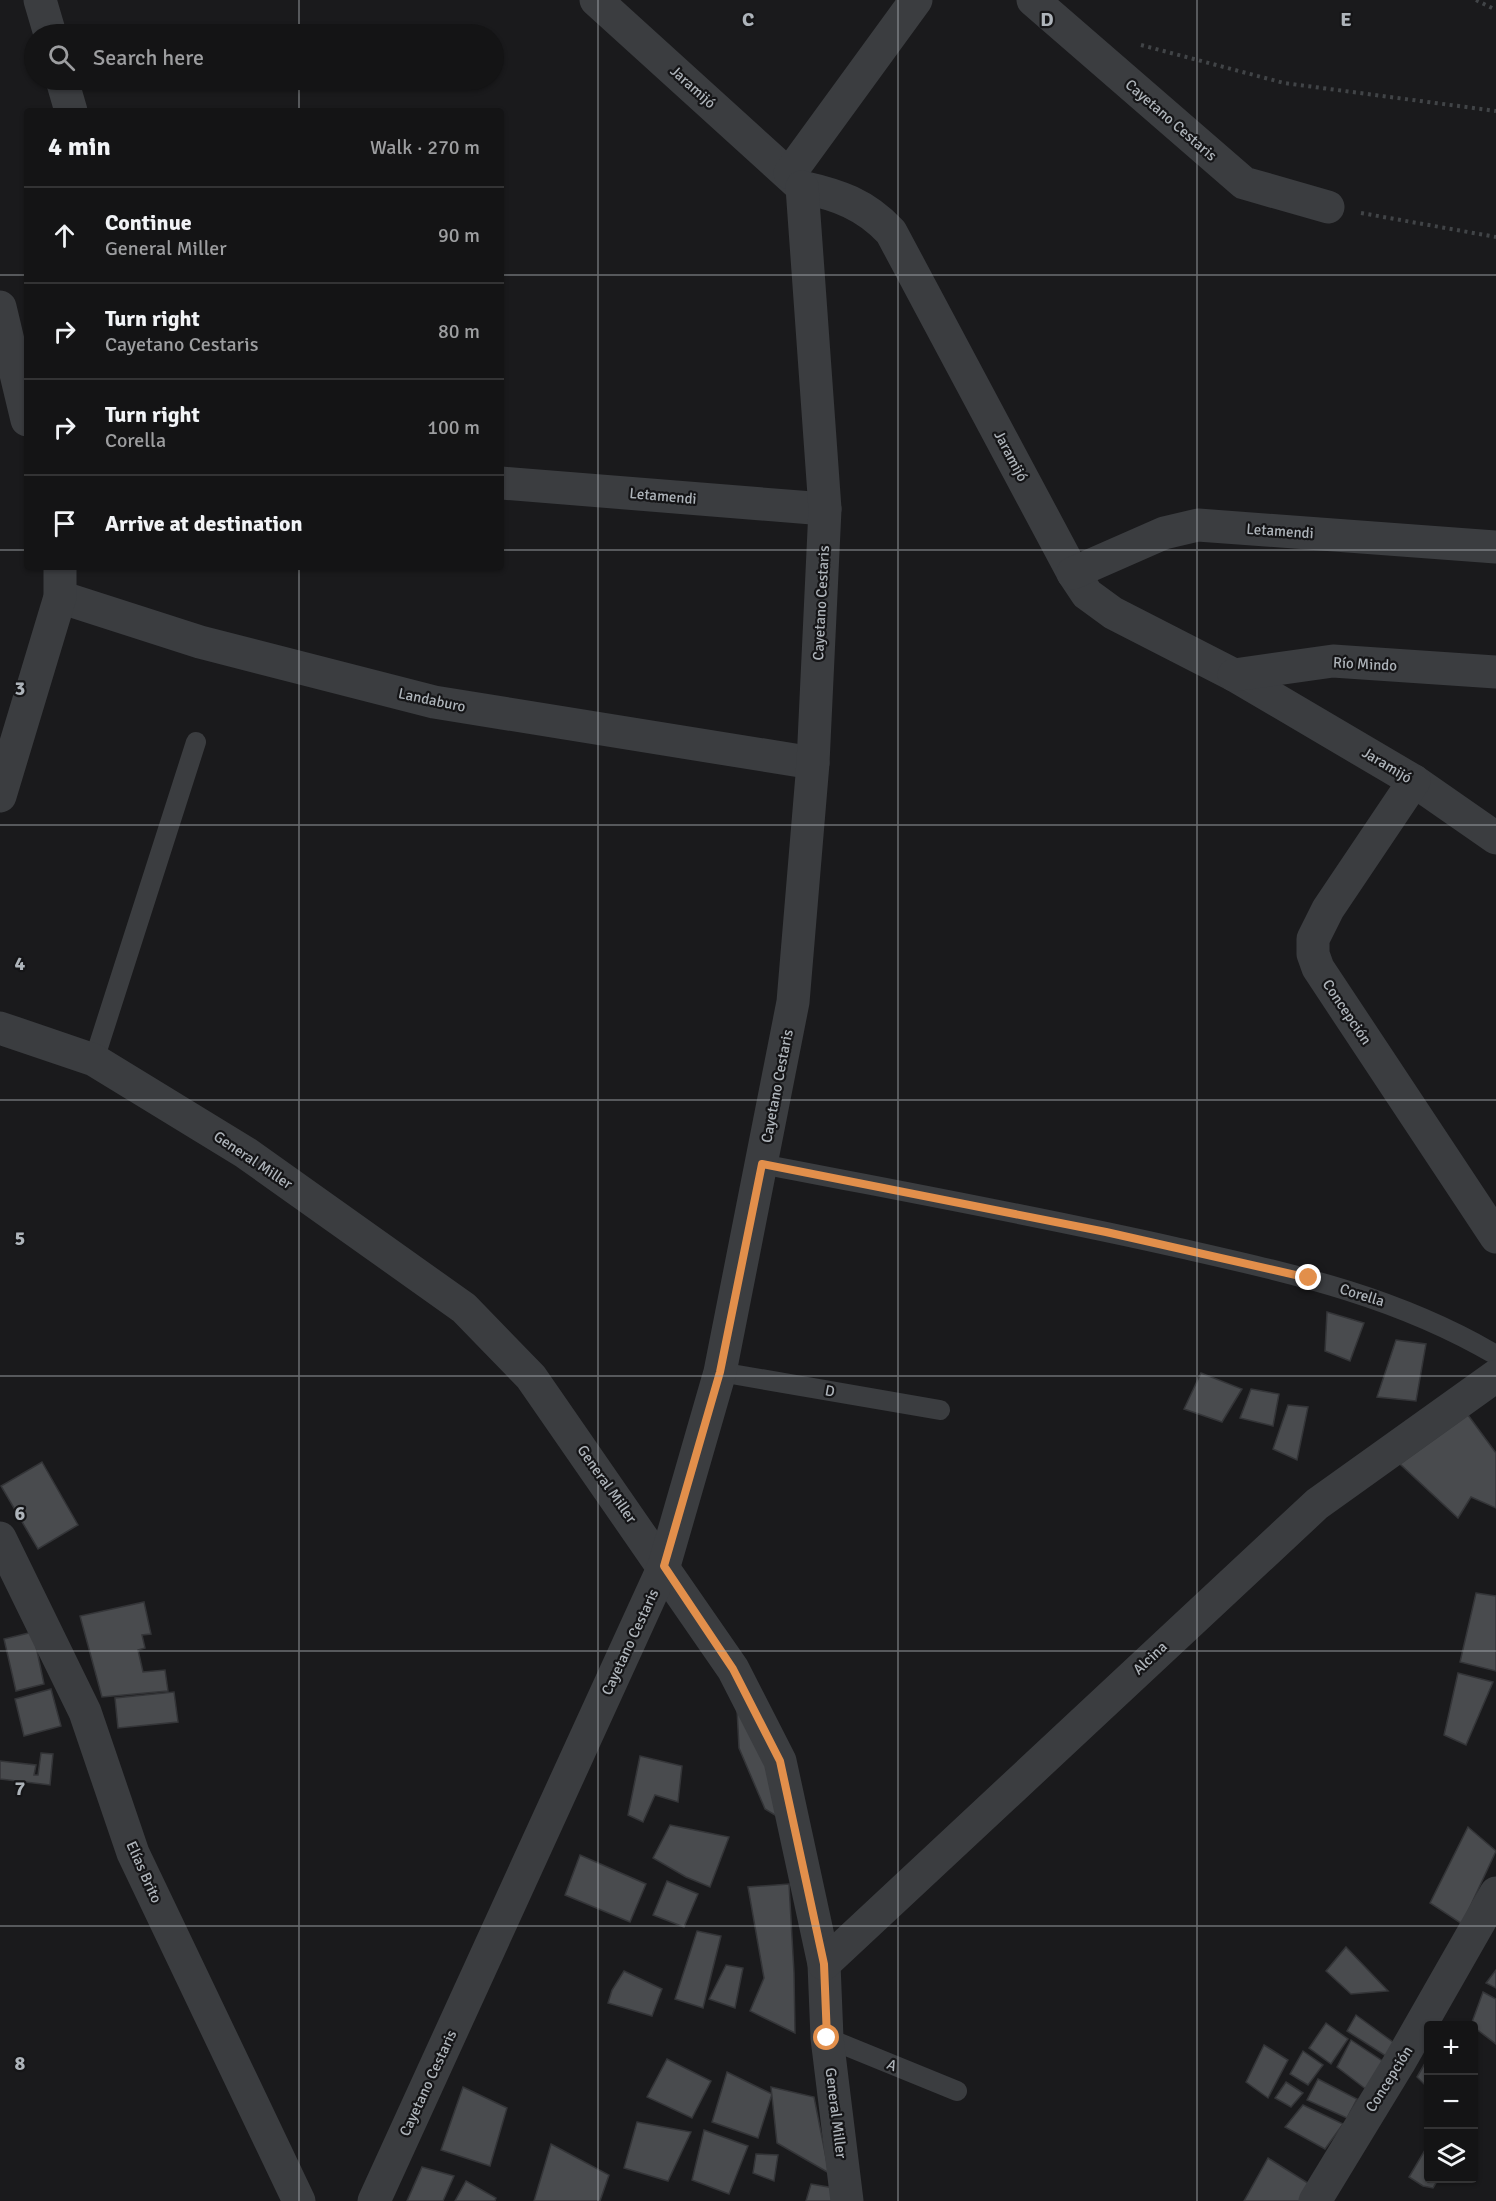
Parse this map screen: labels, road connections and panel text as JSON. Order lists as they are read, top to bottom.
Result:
{
  "streets": {
    "street": [
      "Jaramijó",
      "Cayetano Cestaris",
      "Letamendi",
      "Río Mindo",
      "Landaburo",
      "Concepción",
      "General Miller",
      "Alcina",
      "Elías Brito"
    ],
    "lane": ["Corella", "D", "A"]
  },
  "crossings": [
    ["Jaramijó", "Cayetano Cestaris"],
    ["Jaramijó", "Letamendi"],
    ["Jaramijó", "Río Mindo"],
    ["Jaramijó", "Concepción"],
    ["Cayetano Cestaris", "Letamendi"],
    ["Cayetano Cestaris", "Landaburo"],
    ["Cayetano Cestaris", "General Miller"],
    ["Cayetano Cestaris", "Corella"],
    ["Cayetano Cestaris", "D"],
    ["General Miller", "Alcina"],
    ["General Miller", "A"]
  ],
  "page": {
    "search": "Search here",
    "heading": ["4 min", "Walk · 270 m"],
    "list": [
      ["Continue", "General Miller", "90 m"],
      ["Turn right", "Cayetano Cestaris", "80 m"],
      ["Turn right", "Corella", "100 m"],
      "Arrive at destination"
    ],
    "map_buttons": ["+", "−"]
  },
  "grid": {
    "columns": ["C", "D", "E"],
    "rows": [
      "3",
      "4",
      "5",
      "6",
      "7",
      "8"
    ]
  }
}
